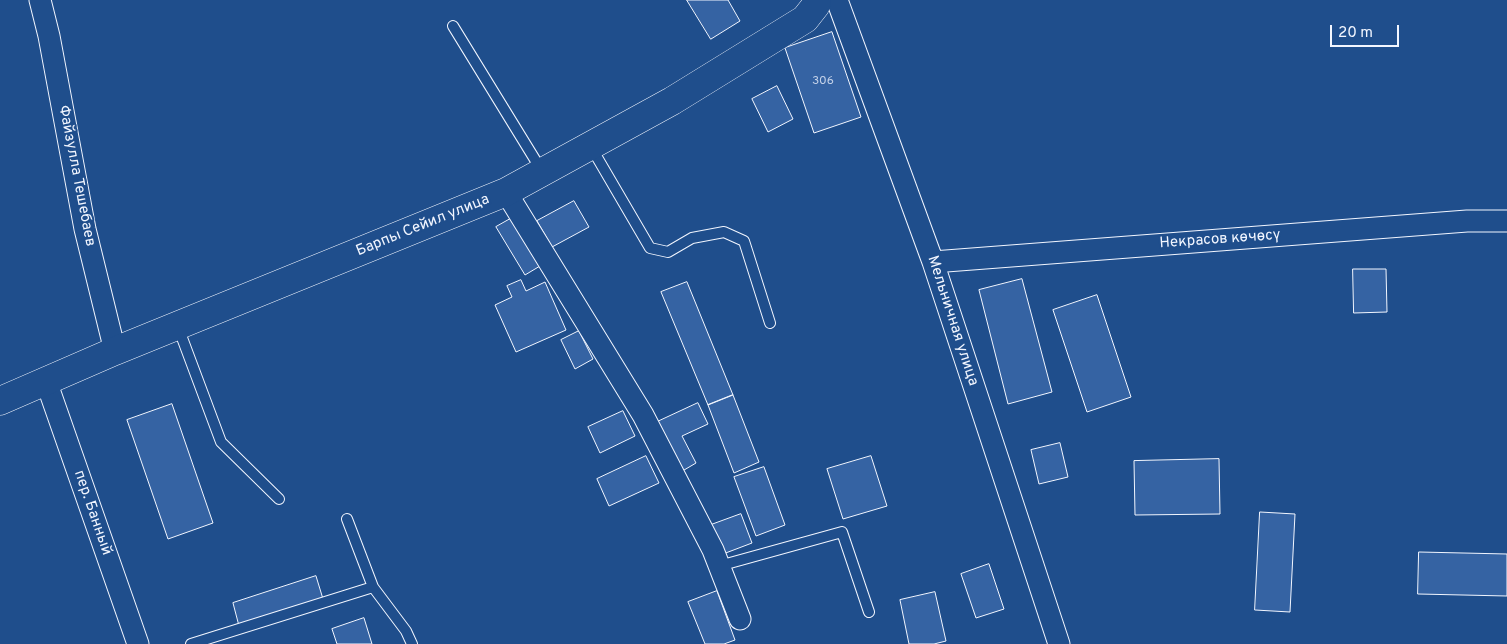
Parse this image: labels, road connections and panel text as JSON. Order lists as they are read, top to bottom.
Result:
{
  "streets": {
    "main road": ["Барпы Сейил улица"],
    "street": [
      "Файзулла Тешебаев",
      "Некрасов көчөсү",
      "Мельничная улица",
      "пер. Банный"
    ]
  },
  "crossings": [
    ["Файзулла Тешебаев", "Барпы Сейил улица"],
    ["Барпы Сейил улица", "пер. Банный"],
    ["Некрасов көчөсү", "Мельничная улица"]
  ],
  "house_numbers": ["306"],
  "scale_bar": "20 m"
}
